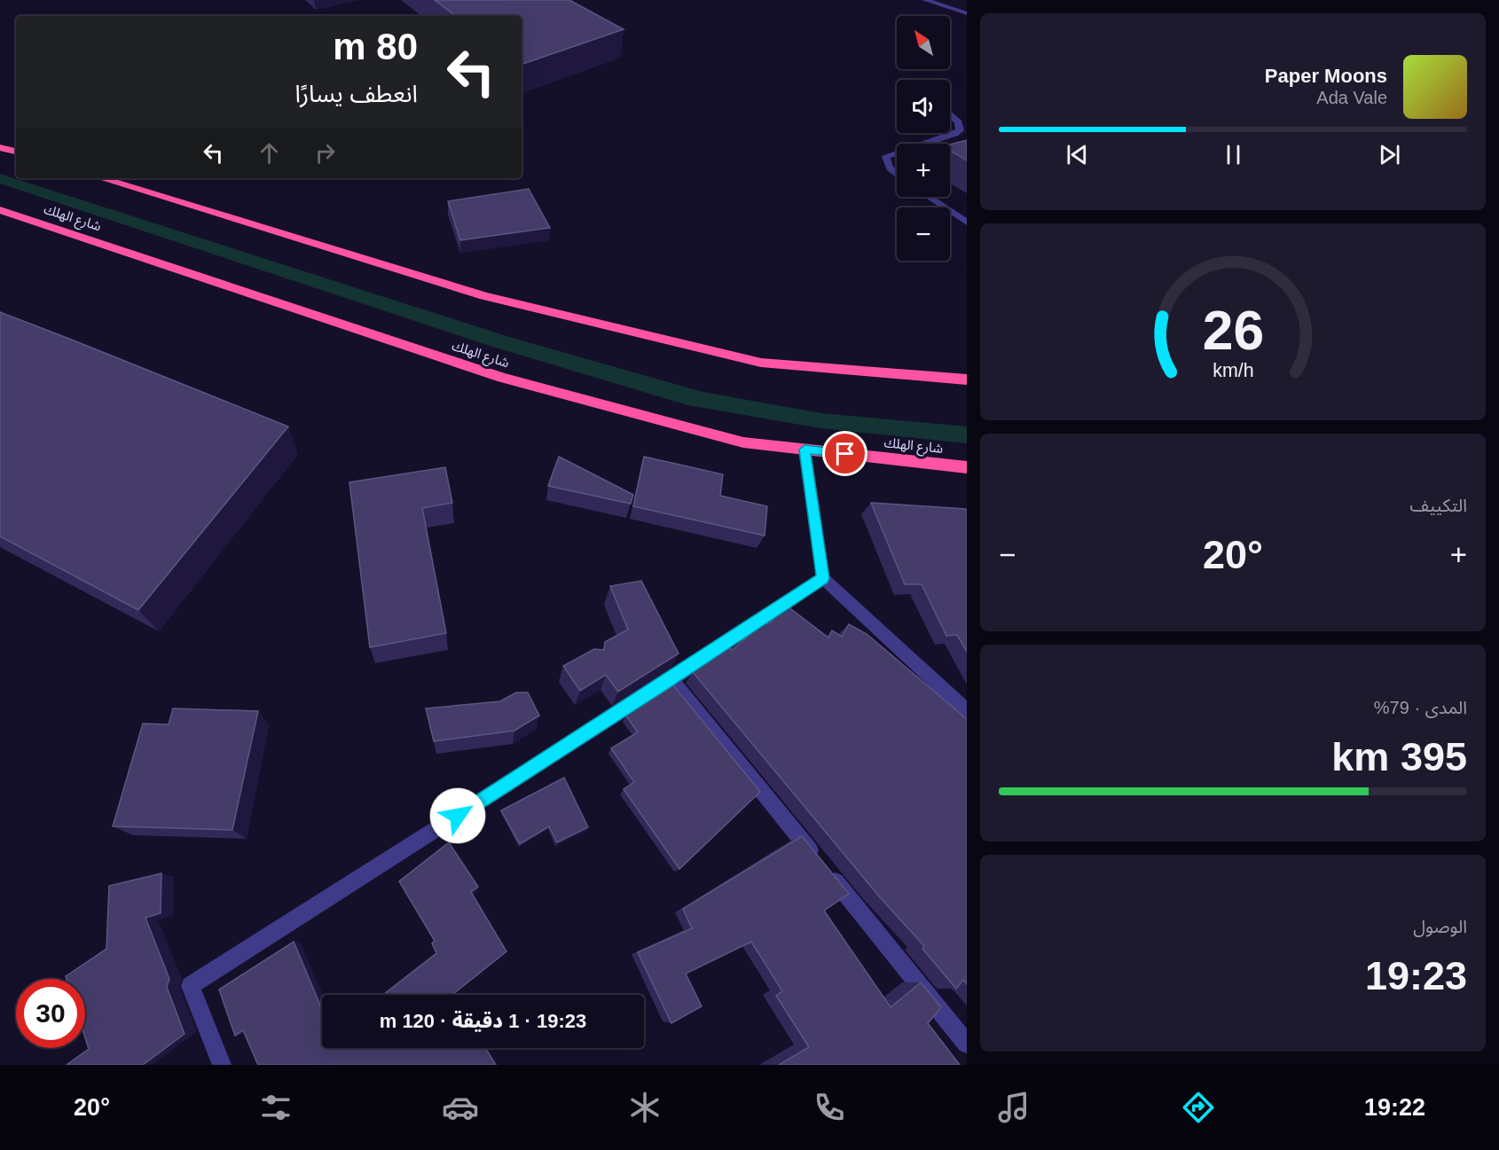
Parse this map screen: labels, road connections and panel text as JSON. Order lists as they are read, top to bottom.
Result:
{
  "streets": {
    "highway": ["شارع الهلك"]
  },
  "north": "top left",
  "page": {
    "map_buttons": ["+", "−"],
    "turn": ["80 m", "انعطف يسارًا"],
    "song": ["Paper Moons", "Ada Vale"],
    "tile": [
      "التكييف",
      ["المدى · 79%", "395 km"],
      ["الوصول", "19:23"]
    ],
    "heat": ["−", "20°", "+"],
    "limit": "30",
    "trip": "19:23 · 1 دقيقة · 120 m",
    "tabs": ["19:22", "20°"],
    "gauge": ["26", "km/h"]
  }
}
